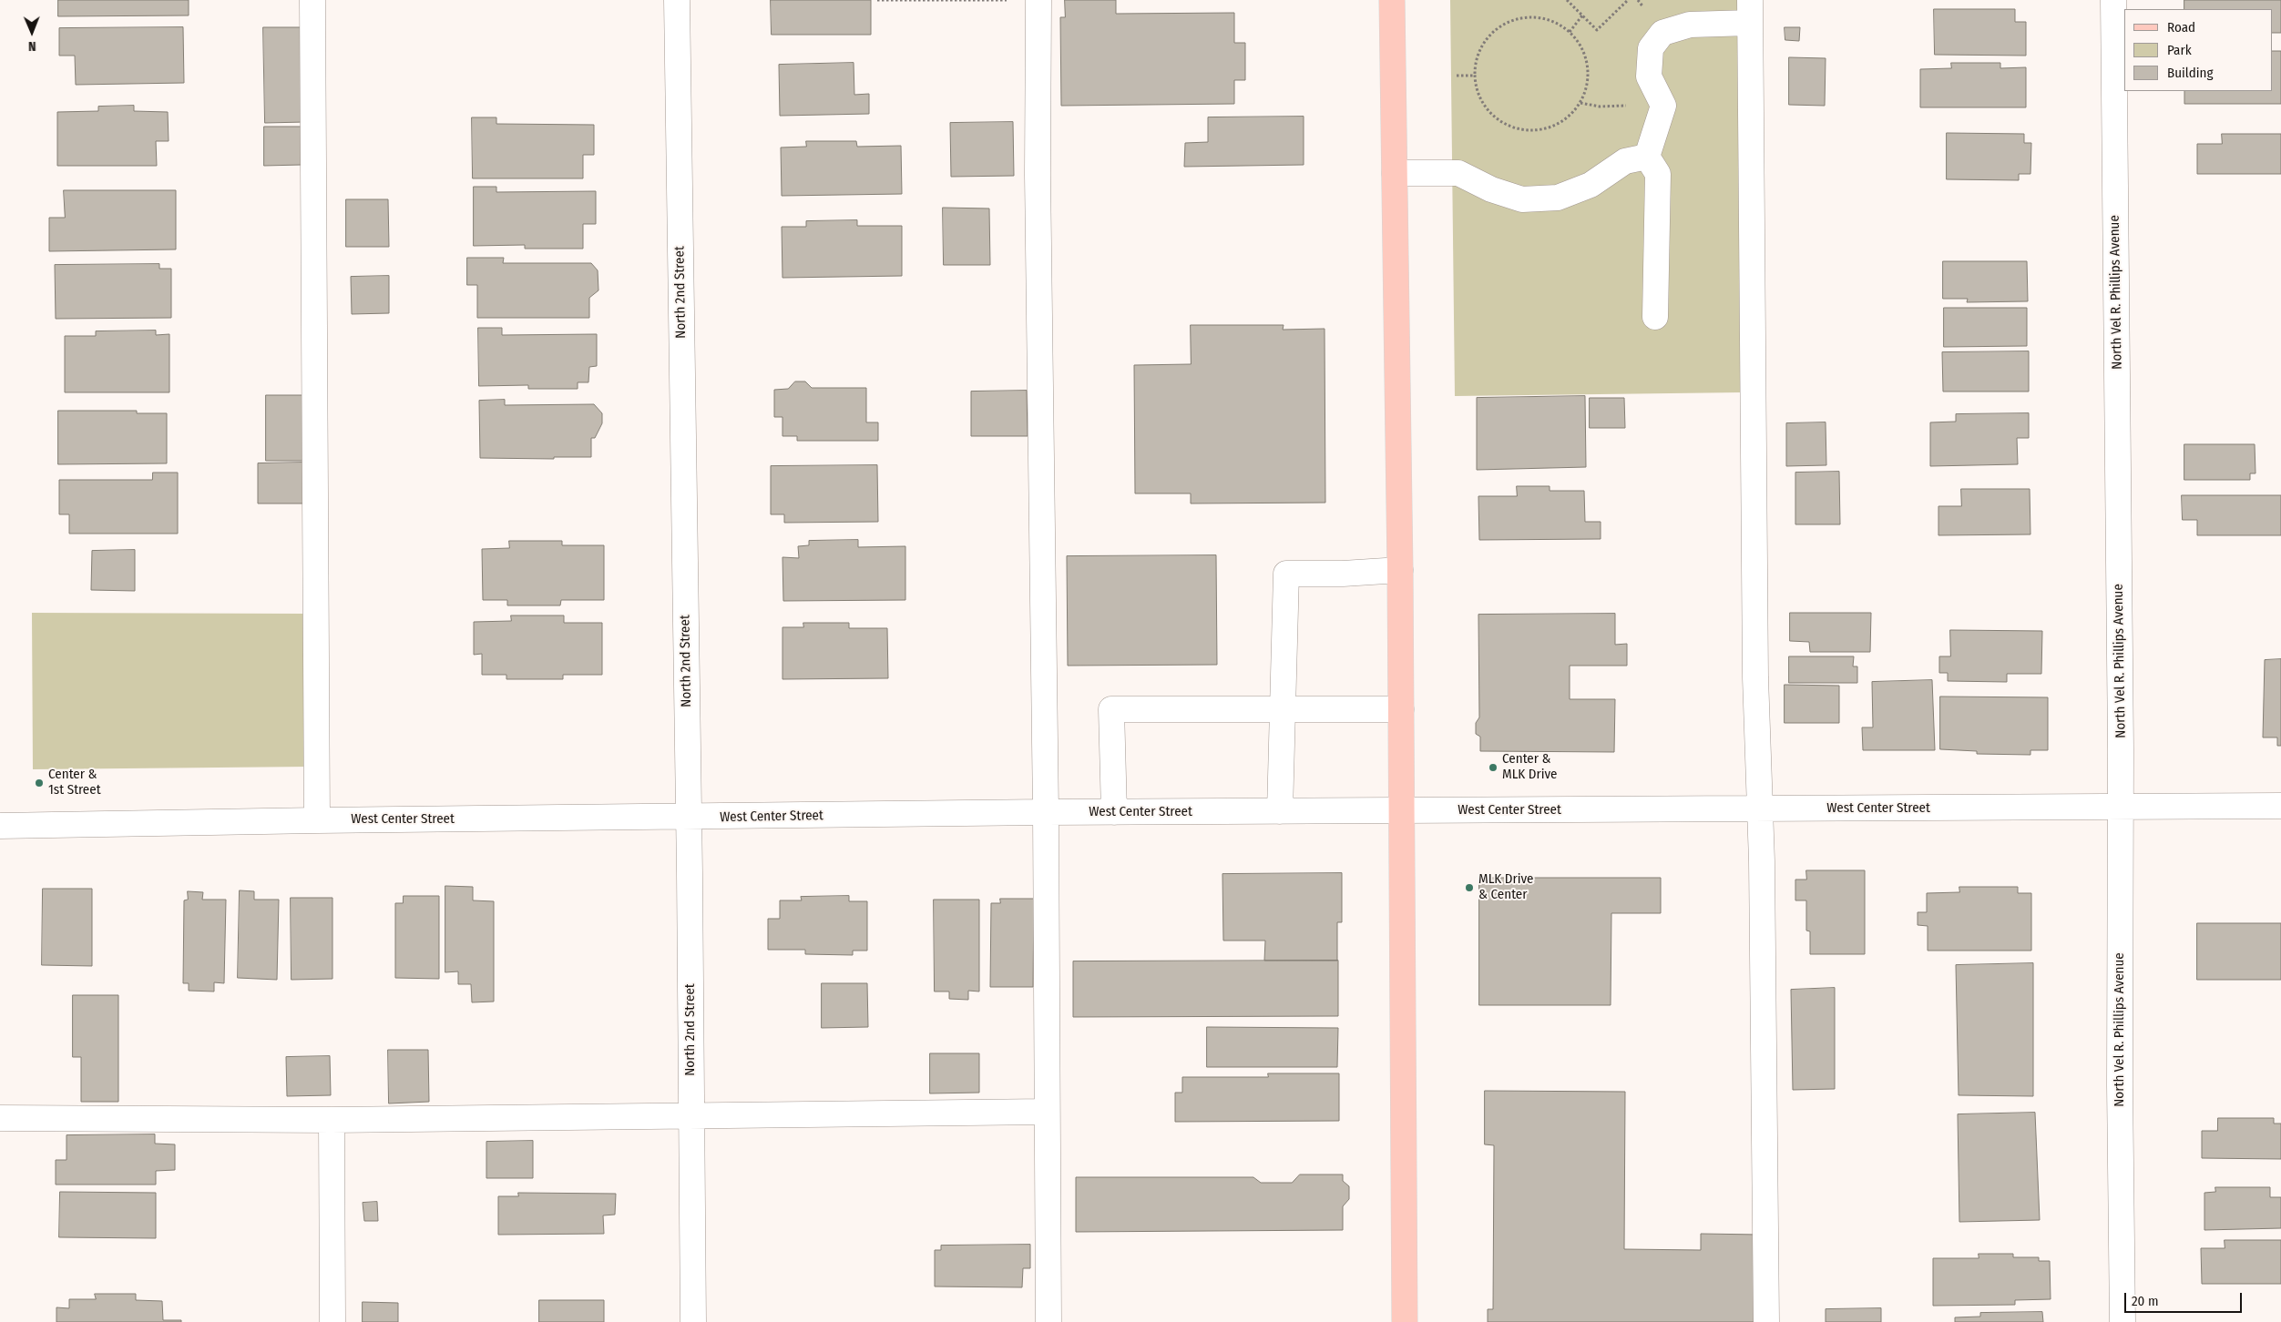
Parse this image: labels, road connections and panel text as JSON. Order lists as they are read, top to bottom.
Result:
{
  "streets": {
    "street": ["North 2nd Street", "North Vel R. Phillips Avenue", "West Center Street"]
  },
  "crossings": [
    ["North 2nd Street", "West Center Street"],
    ["North Vel R. Phillips Avenue", "West Center Street"]
  ],
  "places": ["Center & MLK Drive", "Center & 1st Street", "MLK Drive & Center"],
  "legend": ["Road", "Park", "Building"],
  "scale_bar": "20 m",
  "north": "bottom"
}
